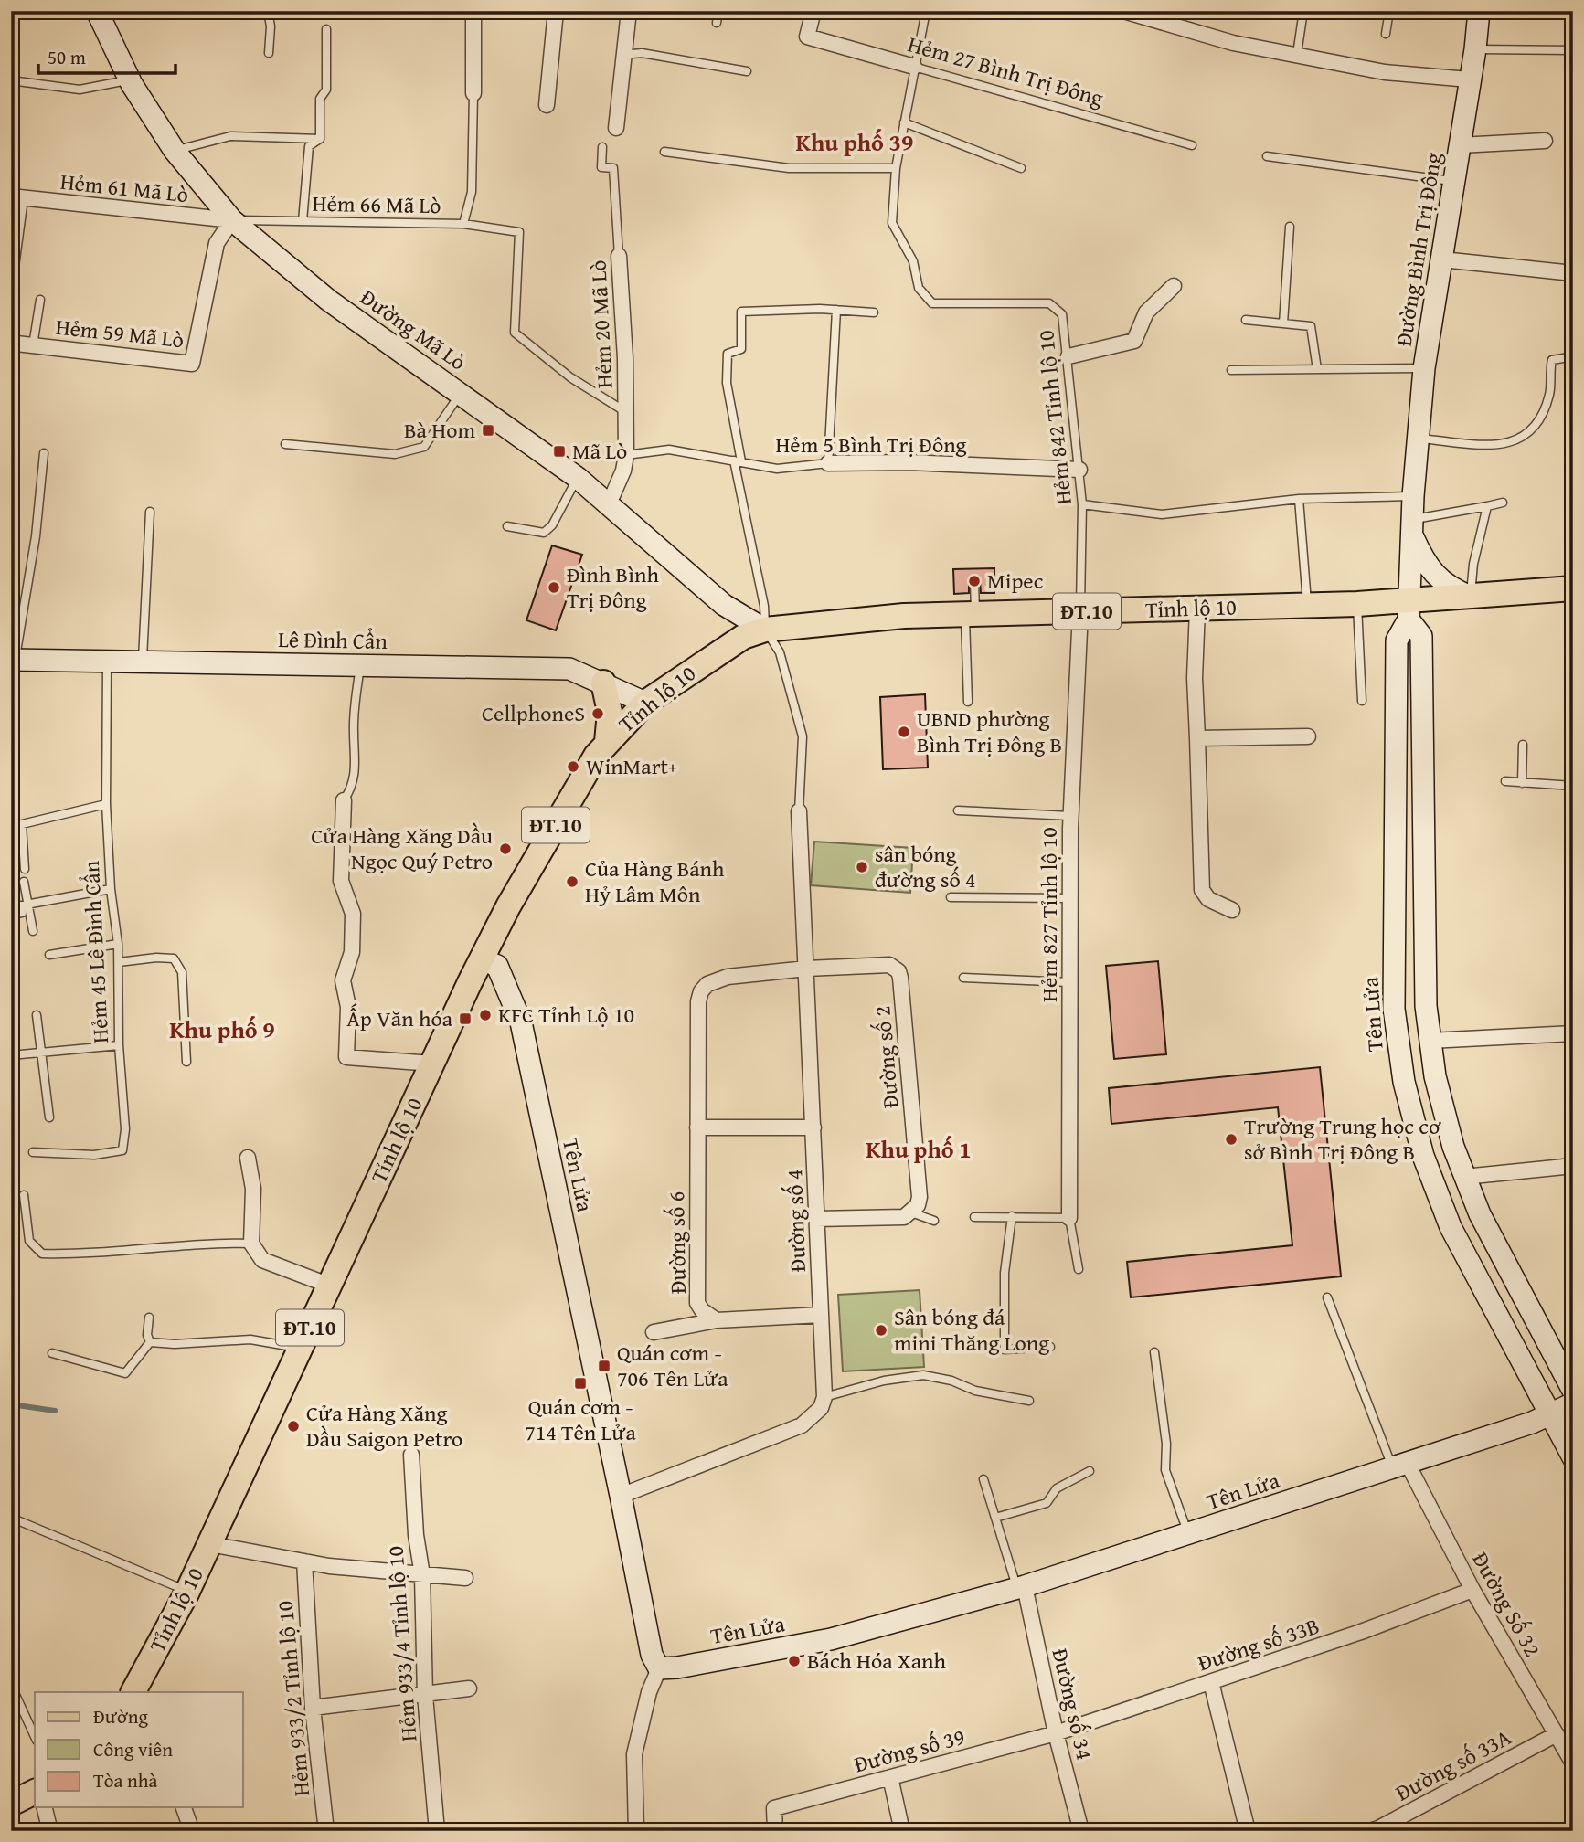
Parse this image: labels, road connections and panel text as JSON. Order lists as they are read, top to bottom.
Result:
{
  "streets": {
    "main road": ["Tỉnh lộ 10", "ĐT.10"],
    "street": [
      "Hẻm 27 Bình Trị Đông",
      "Hẻm 61 Mã Lò",
      "Đường Bình Trị Đông",
      "Hẻm 20 Mã Lò",
      "Đường Mã Lò",
      "Hẻm 59 Mã Lò",
      "Hẻm 5 Bình Trị Đông",
      "Lê Đình Cẩn",
      "Hẻm 827 Tỉnh lộ 10",
      "Tên Lửa",
      "Đường số 2",
      "Đường số 4",
      "Đường số 6",
      "Đường Số 32",
      "Hẻm 933/4 Tỉnh lộ 10",
      "Đường số 33B",
      "Hẻm 933/2 Tỉnh lộ 10",
      "Đường số 34",
      "Đường số 39",
      "Đường số 33A"
    ],
    "lane": ["Hẻm 66 Mã Lò", "Hẻm 842 Tỉnh lộ 10", "Hẻm 45 Lê Đình Cẩn"]
  },
  "crossings": [
    ["Hẻm 27 Bình Trị Đông", "Hẻm 842 Tỉnh lộ 10"],
    ["Hẻm 61 Mã Lò", "Hẻm 66 Mã Lò"],
    ["Hẻm 61 Mã Lò", "Đường Mã Lò"],
    ["Hẻm 61 Mã Lò", "Hẻm 59 Mã Lò"],
    ["Hẻm 66 Mã Lò", "Hẻm 20 Mã Lò"],
    ["Hẻm 66 Mã Lò", "Đường Mã Lò"],
    ["Hẻm 66 Mã Lò", "Hẻm 59 Mã Lò"],
    ["Đường Bình Trị Đông", "Tỉnh lộ 10"],
    ["Đường Bình Trị Đông", "Tên Lửa"],
    ["Hẻm 20 Mã Lò", "Đường Mã Lò"],
    ["Hẻm 20 Mã Lò", "Hẻm 5 Bình Trị Đông"],
    ["Đường Mã Lò", "Hẻm 59 Mã Lò"],
    ["Đường Mã Lò", "Tỉnh lộ 10"],
    ["Hẻm 842 Tỉnh lộ 10", "Hẻm 5 Bình Trị Đông"],
    ["Hẻm 842 Tỉnh lộ 10", "Tỉnh lộ 10"],
    ["Hẻm 842 Tỉnh lộ 10", "Hẻm 827 Tỉnh lộ 10"],
    ["Tỉnh lộ 10", "Lê Đình Cẩn"],
    ["Tỉnh lộ 10", "Hẻm 827 Tỉnh lộ 10"],
    ["Tỉnh lộ 10", "Tên Lửa"],
    ["Lê Đình Cẩn", "Hẻm 45 Lê Đình Cẩn"],
    ["Tên Lửa", "Đường Số 32"],
    ["Tên Lửa", "Đường số 34"],
    ["Đường số 2", "Đường số 4"],
    ["Đường số 2", "Đường số 6"],
    ["Đường số 4", "Đường số 6"],
    ["Đường Số 32", "Đường số 33B"],
    ["Đường Số 32", "Đường số 33A"],
    ["Đường số 33B", "Đường số 34"],
    ["Đường số 33B", "Đường số 39"],
    ["Đường số 34", "Đường số 39"]
  ],
  "districts": ["Khu phố 39", "Khu phố 9", "Khu phố 1"],
  "places": {
    "transit": [
      "Bà Hom",
      "Mã Lò",
      "Ấp Văn hóa",
      "Quán cơm - 706 Tên Lửa",
      "Quán cơm - 714 Tên Lửa"
    ],
    "other": [
      "Mipec",
      "Đình Bình Trị Đông",
      "CellphoneS",
      "UBND phường Bình Trị Đông B",
      "WinMart+",
      "Cửa Hàng Xăng Dầu Ngọc Quý Petro",
      "sân bóng đường số 4",
      "Của Hàng Bánh Hỷ Lâm Môn",
      "KFC Tỉnh Lộ 10",
      "Trường Trung học cơ sở Bình Trị Đông B",
      "Sân bóng đá mini Thăng Long",
      "Cửa Hàng Xăng Dầu Saigon Petro",
      "Bách Hóa Xanh"
    ]
  },
  "legend": ["Đường", "Công viên", "Tòa nhà"],
  "scale_bar": "50 m"
}
